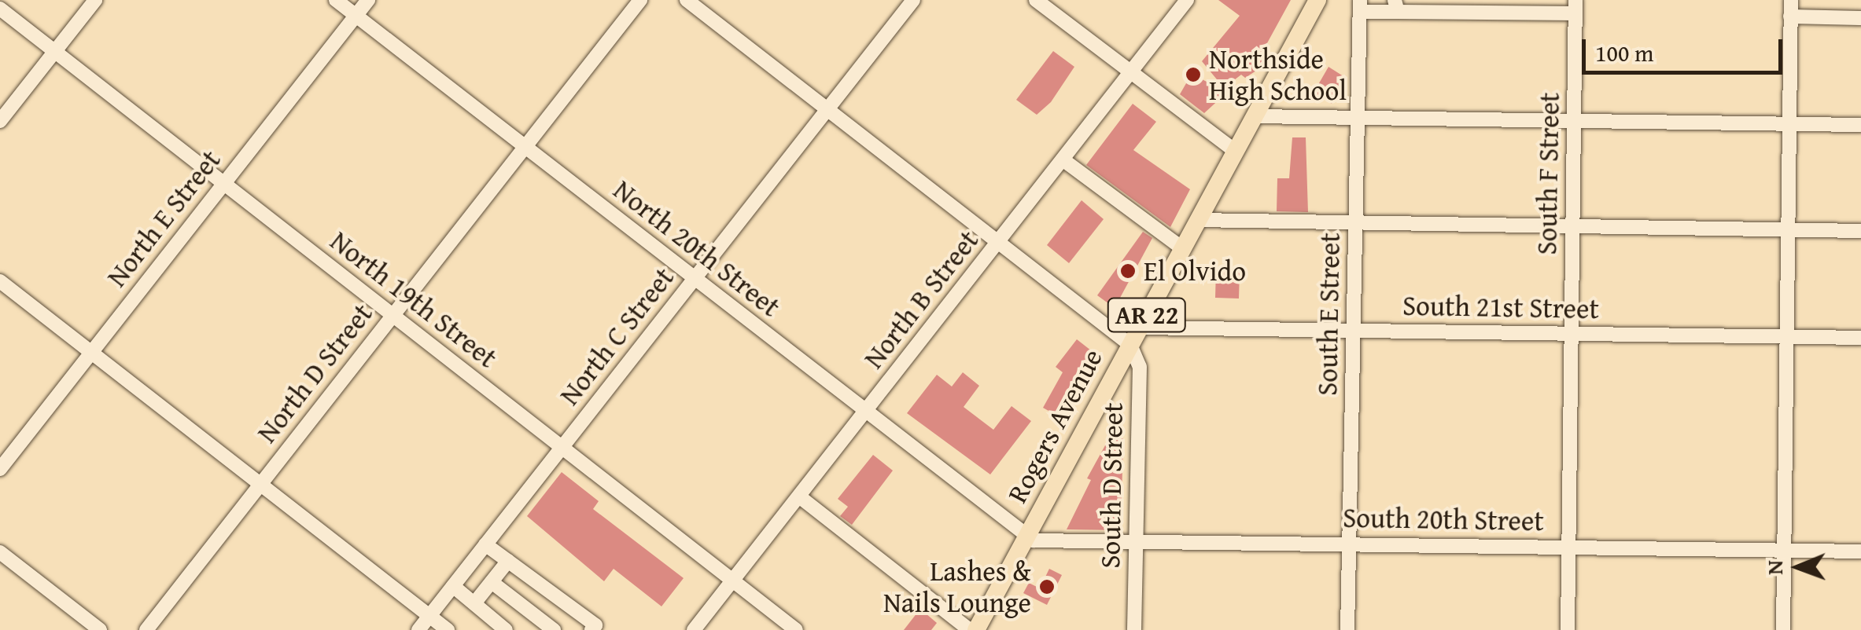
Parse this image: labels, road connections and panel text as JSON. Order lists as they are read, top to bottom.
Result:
{
  "streets": {
    "main road": ["AR 22", "Rogers Avenue"],
    "street": [
      "South F Street",
      "North E Street",
      "North 20th Street",
      "North 19th Street",
      "North B Street",
      "South 21st Street",
      "South E Street",
      "North C Street",
      "North D Street",
      "South D Street",
      "South 20th Street"
    ]
  },
  "crossings": [
    ["South F Street", "South 21st Street"],
    ["South F Street", "South 20th Street"],
    ["North E Street", "North 20th Street"],
    ["North E Street", "North 19th Street"],
    ["North 20th Street", "North B Street"],
    ["North 20th Street", "North C Street"],
    ["North 20th Street", "North D Street"],
    ["North 20th Street", "Rogers Avenue"],
    ["North 20th Street", "South 20th Street"],
    ["North 19th Street", "North B Street"],
    ["North 19th Street", "North C Street"],
    ["North 19th Street", "North D Street"],
    ["South 21st Street", "South E Street"],
    ["South 21st Street", "Rogers Avenue"],
    ["South E Street", "South 20th Street"],
    ["Rogers Avenue", "South D Street"],
    ["Rogers Avenue", "South 20th Street"],
    ["South D Street", "South 20th Street"]
  ],
  "places": ["Northside High School", "El Olvido", "Lashes & Nails Lounge"],
  "scale_bar": "100 m",
  "north": "left"
}
